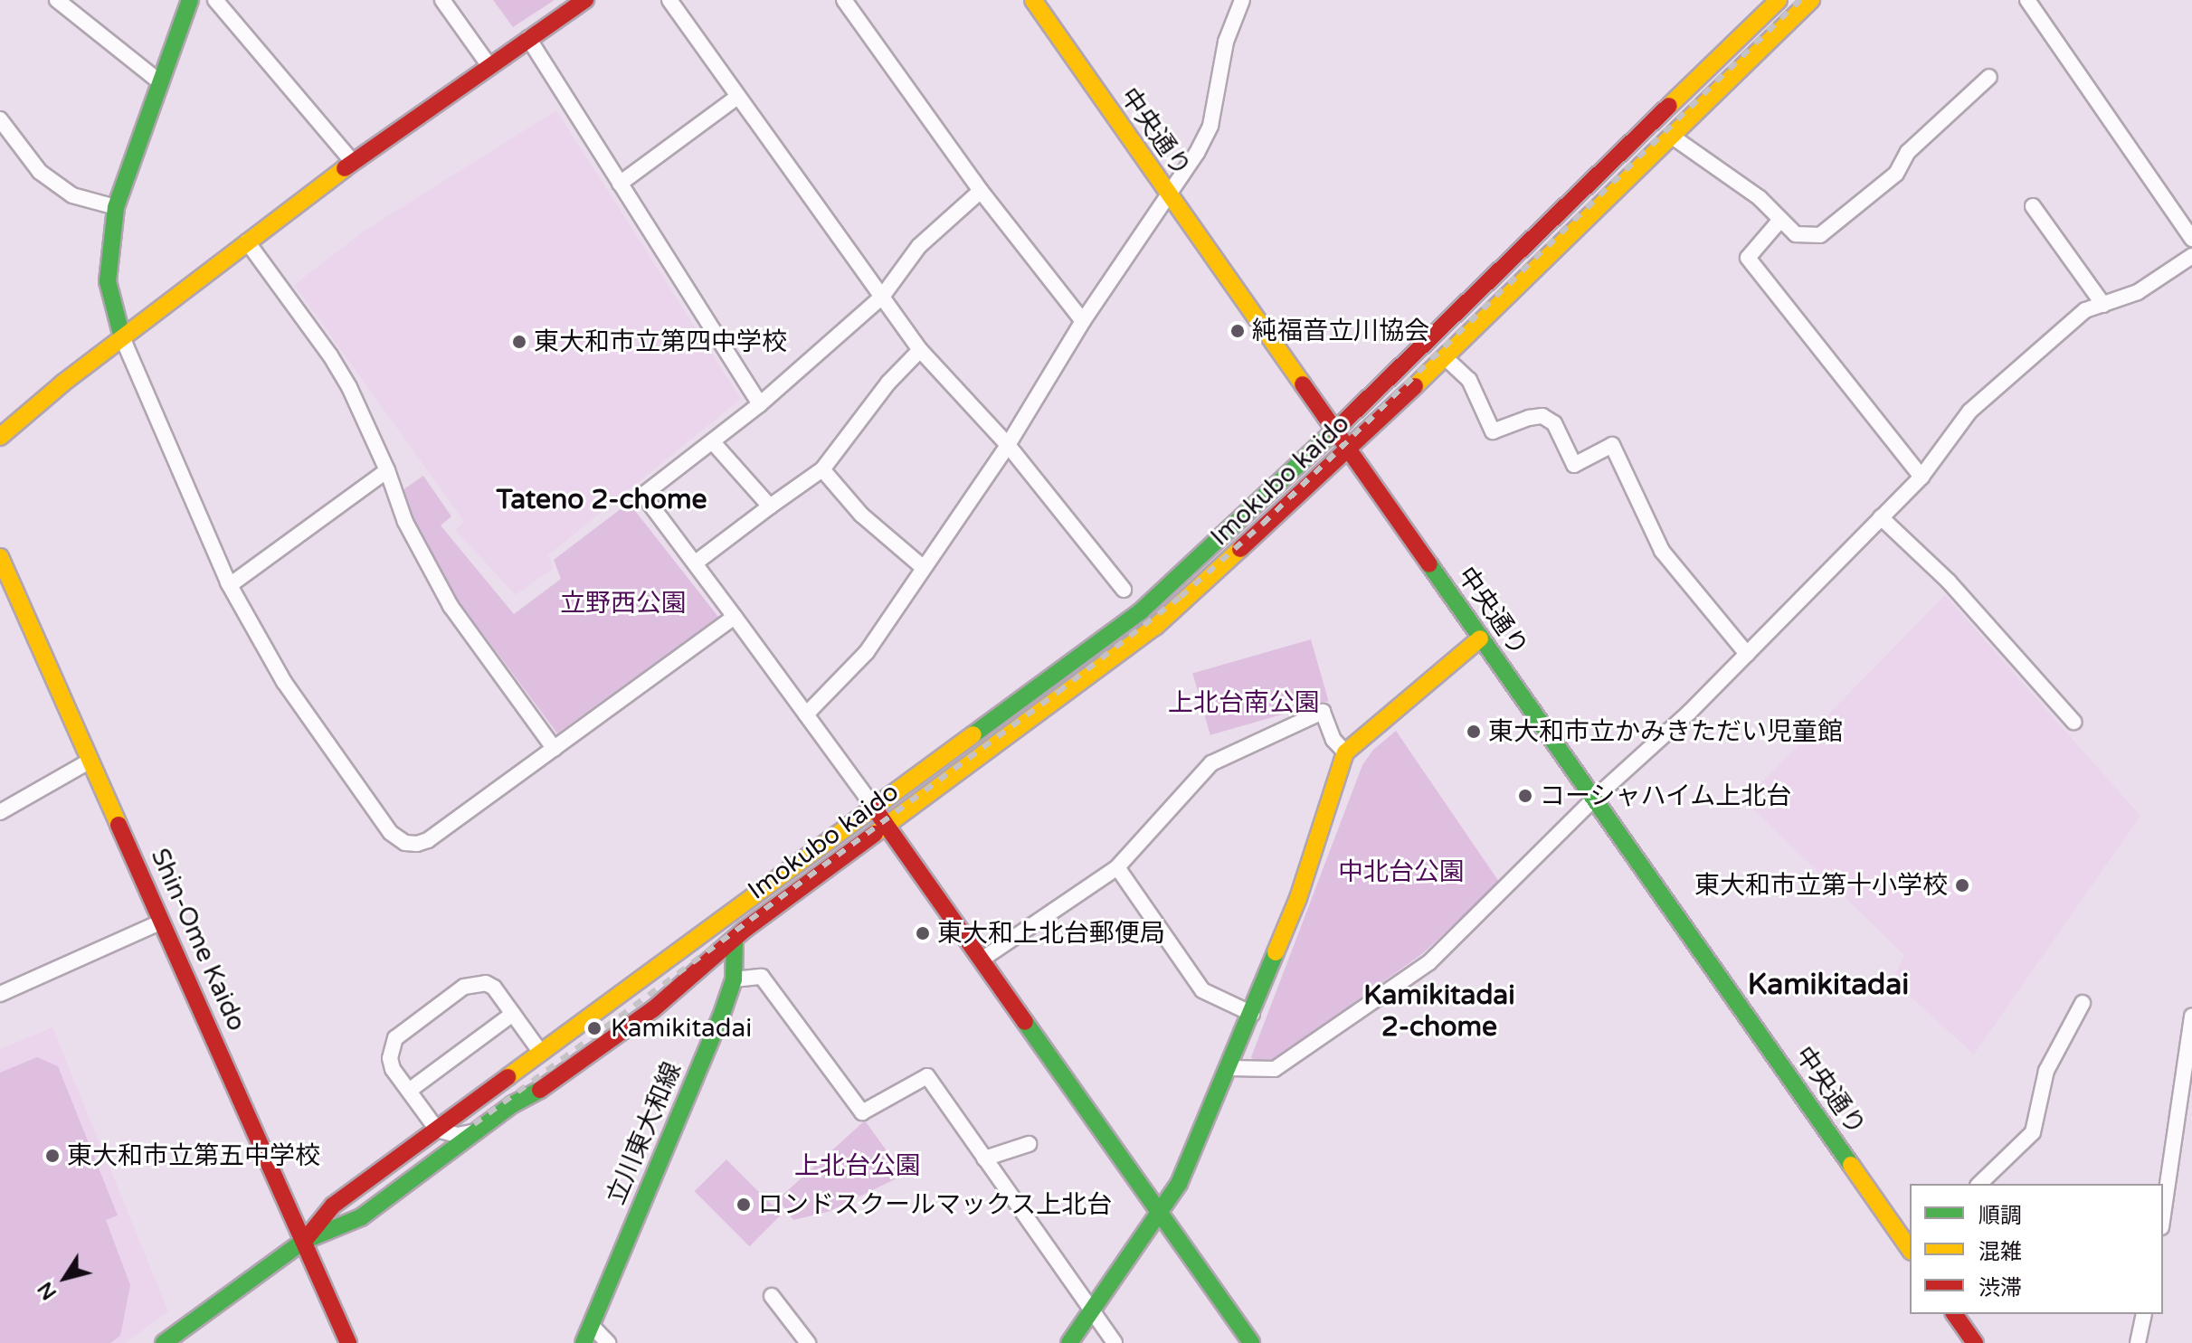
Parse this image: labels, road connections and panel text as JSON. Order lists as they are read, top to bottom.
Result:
{
  "streets": {
    "main road": [
      "中央通り",
      "Imokubo kaido",
      "Shin-Ome Kaido",
      "立川東大和線"
    ]
  },
  "crossings": [
    ["中央通り", "Imokubo kaido"],
    ["Imokubo kaido", "Shin-Ome Kaido"],
    ["Imokubo kaido", "立川東大和線"]
  ],
  "districts": ["Tateno 2-chome", "Kamikitadai", "Kamikitadai 2-chome"],
  "parks": [
    "立野西公園",
    "上北台南公園",
    "中北台公園",
    "上北台公園"
  ],
  "places": [
    "純福音立川協会",
    "東大和市立第四中学校",
    "東大和市立かみきただい児童館",
    "コーシャハイム上北台",
    "東大和市立第十小学校",
    "東大和上北台郵便局",
    "Kamikitadai",
    "東大和市立第五中学校",
    "ロンドスクールマックス上北台"
  ],
  "legend": ["順調", "混雑", "渋滞"],
  "north": "bottom left"
}
